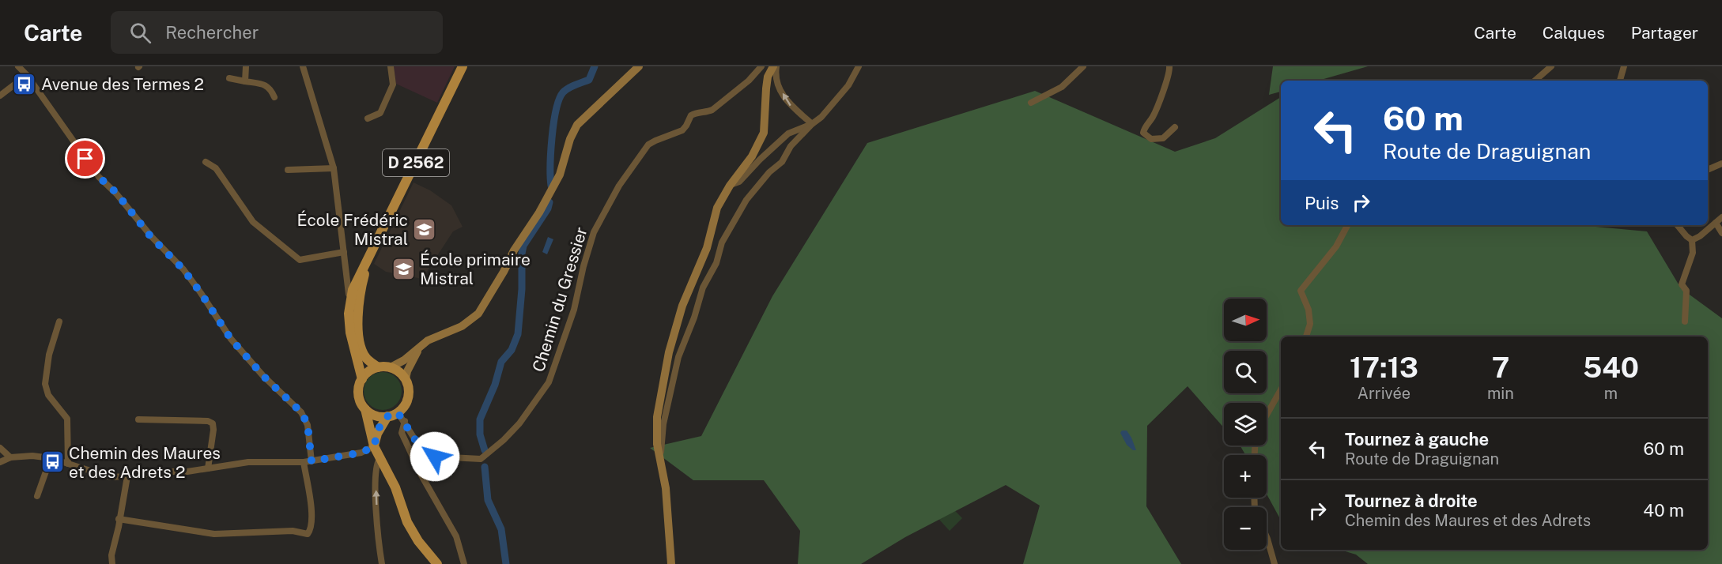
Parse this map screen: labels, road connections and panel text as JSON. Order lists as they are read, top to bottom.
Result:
{
  "streets": {
    "main road": ["D 2562"],
    "street": ["Chemin du Gressier"]
  },
  "crossings": [
    ["D 2562", "Chemin du Gressier"]
  ],
  "places": {
    "bus stop": ["Avenue des Termes 2", "Chemin des Maures et des Adrets 2"],
    "school or university": ["École Frédéric Mistral", "École primaire Mistral"]
  },
  "north": "right",
  "page": {
    "header": "Carte",
    "search": "Rechercher",
    "nav": ["Carte", "Calques", "Partager"],
    "turn": ["60 m", "Route de Draguignan"],
    "then": "Puis",
    "map_buttons": ["+", "−"],
    "eta": [
      "17:13",
      "Arrivée",
      "7",
      "min",
      "540",
      "m"
    ],
    "list": [
      {
        "name": "Tournez à gauche",
        "note": "Route de Draguignan",
        "value": "60 m"
      },
      {
        "name": "Tournez à droite",
        "note": "Chemin des Maures et des Adrets",
        "value": "40 m"
      }
    ]
  }
}
